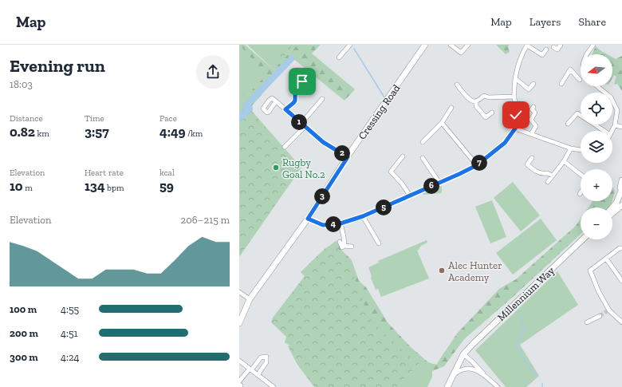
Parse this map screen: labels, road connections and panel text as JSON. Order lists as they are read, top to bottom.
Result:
{
  "streets": {
    "street": ["Cressing Road", "Millennium Way"]
  },
  "places": ["Rugby Goal No.2", "Alec Hunter Academy"],
  "north": "left",
  "page": {
    "header": "Map",
    "nav": ["Map", "Layers", "Share"],
    "heading": ["Evening run", "18:03"],
    "map_buttons": ["+", "−"],
    "stats": [
      ["Distance", "0.82 km"],
      ["Time", "3:57"],
      ["Pace", "4:49 /km"],
      ["Elevation", "10 m"],
      ["Heart rate", "134 bpm"],
      ["kcal", "59"]
    ],
    "pins": [
      "1",
      "2",
      "7",
      "6",
      "3",
      "5",
      "4"
    ],
    "chart": ["Elevation", "206–215 m"],
    "list": [
      {
        "name": "100 m",
        "note": "4:55"
      },
      {
        "name": "200 m",
        "note": "4:51"
      },
      {
        "name": "300 m",
        "note": "4:24"
      }
    ]
  }
}
